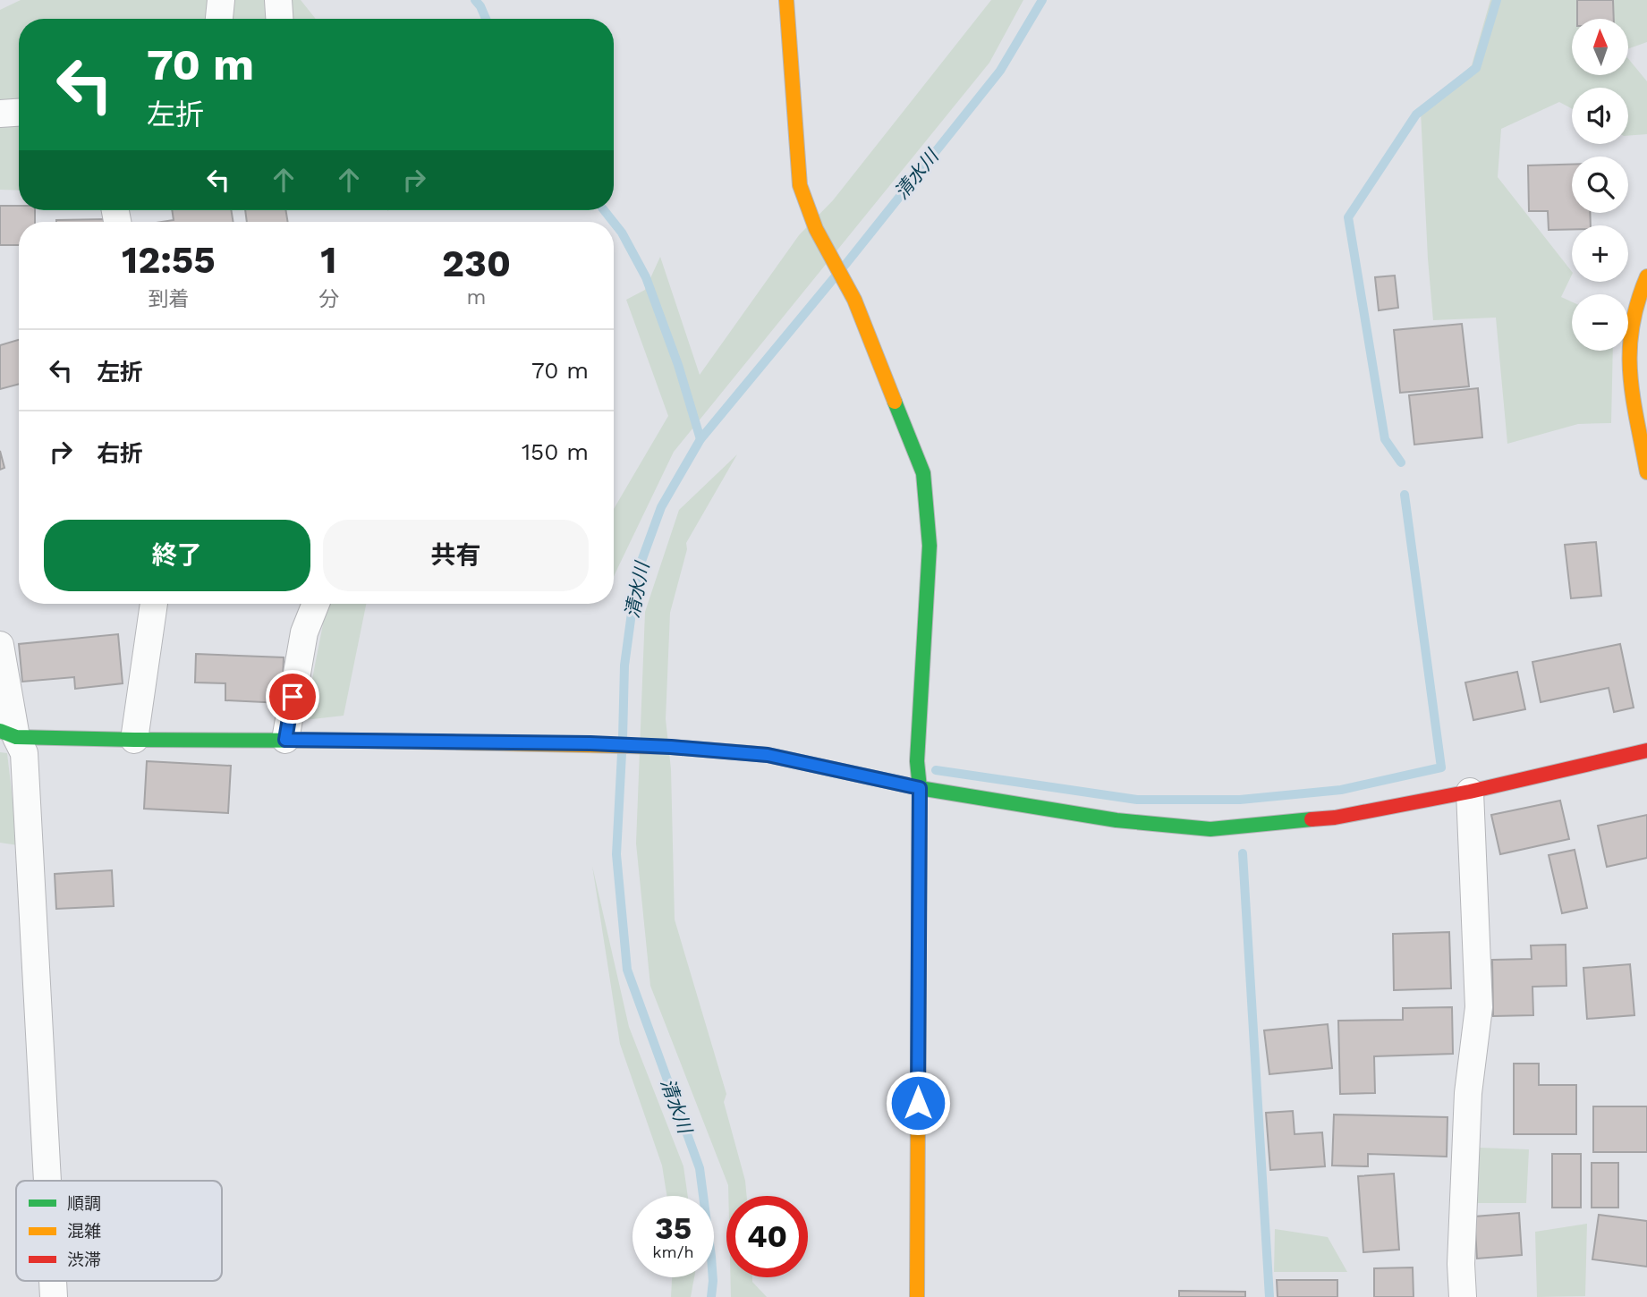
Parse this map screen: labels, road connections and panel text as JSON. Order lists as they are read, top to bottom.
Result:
{
  "water": ["清水川"],
  "legend": ["順調", "混雑", "渋滞"],
  "north": "top",
  "page": {
    "map_buttons": ["+", "−"],
    "turn": ["70 m", "左折"],
    "eta": [
      "12:55",
      "到着",
      "1",
      "分",
      "230",
      "m"
    ],
    "list": [
      {
        "name": "左折",
        "value": "70 m"
      },
      {
        "name": "右折",
        "value": "150 m"
      }
    ],
    "buttons": ["終了", "共有"],
    "speed": "35 km/h",
    "limit": "40"
  }
}
